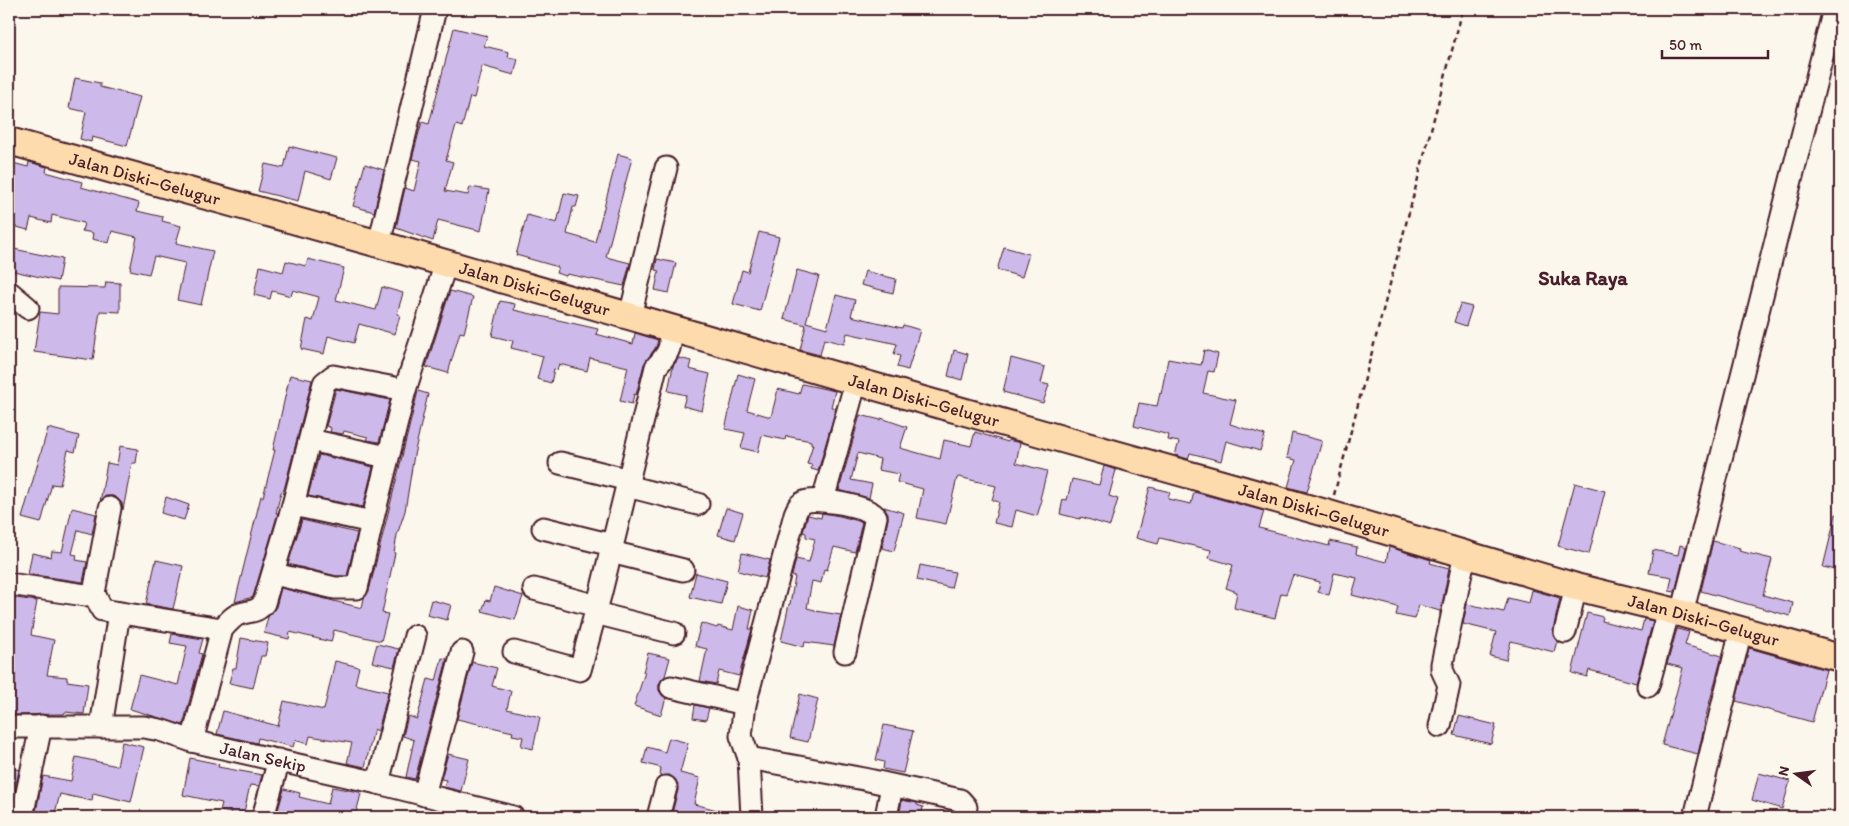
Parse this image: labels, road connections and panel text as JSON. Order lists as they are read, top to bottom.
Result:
{
  "streets": {
    "main road": ["Jalan Diski–Gelugur"],
    "street": ["Jalan Sekip"]
  },
  "districts": ["Suka Raya"],
  "scale_bar": "50 m",
  "north": "left"
}
